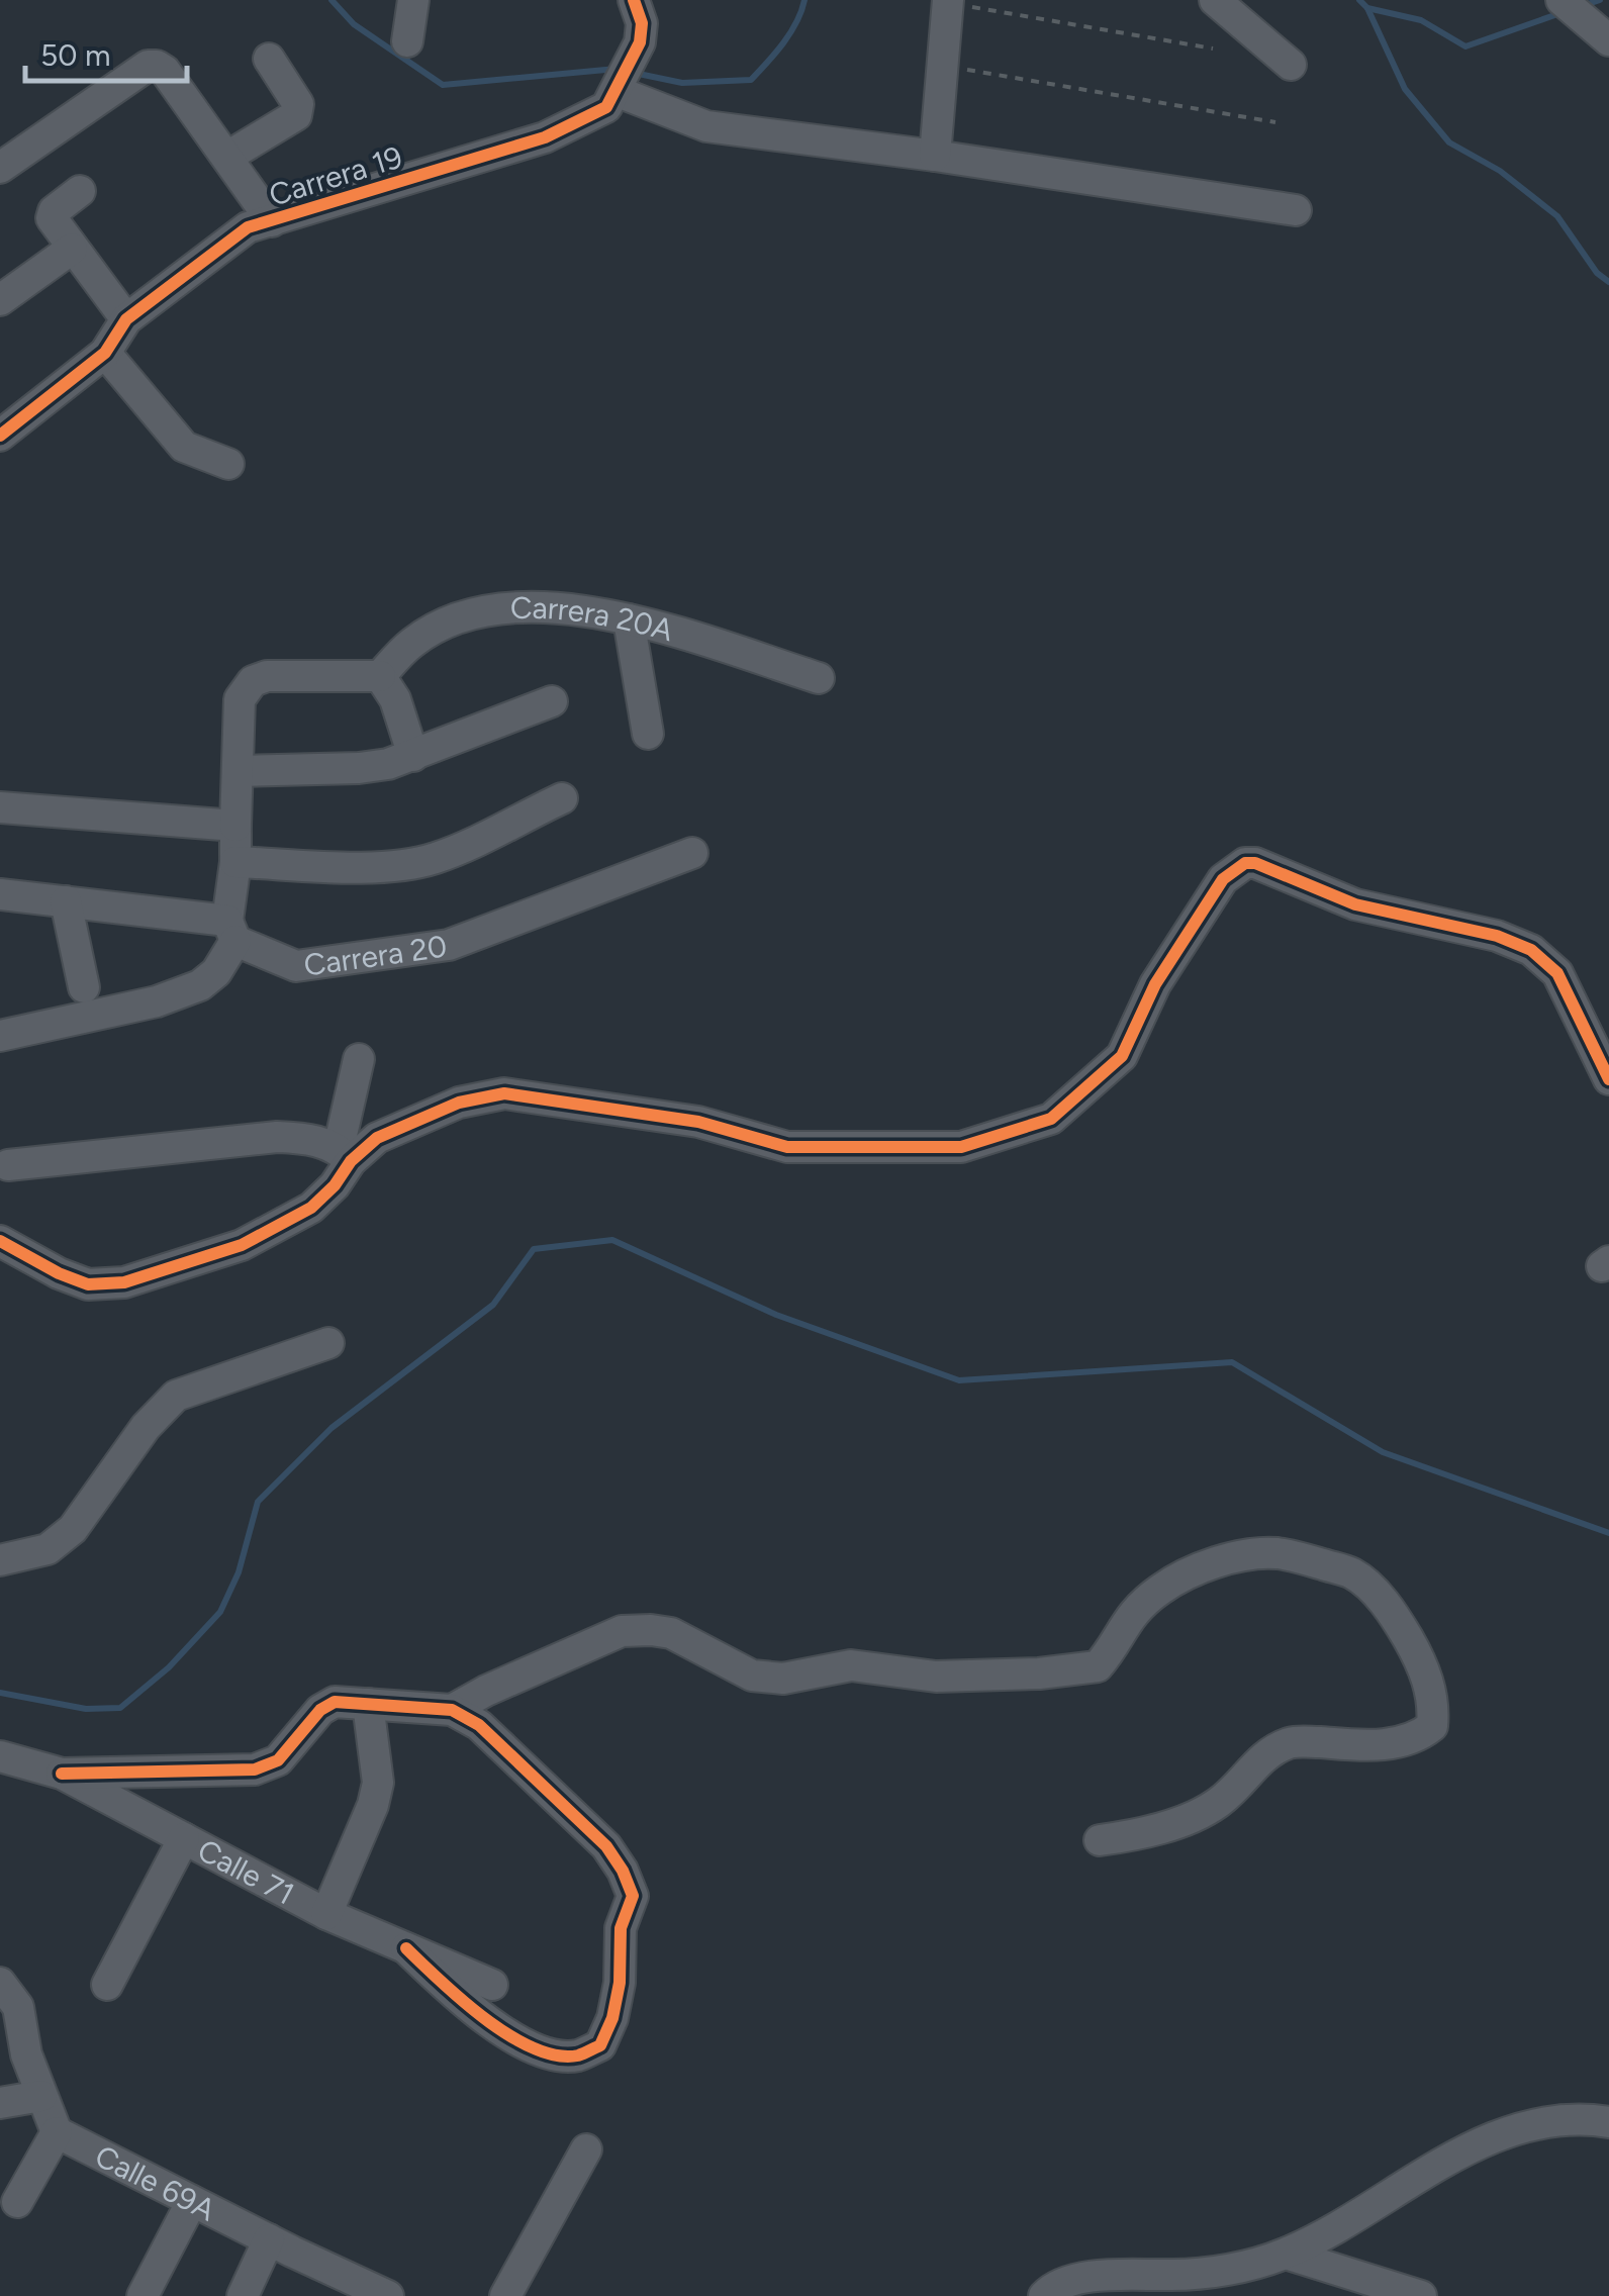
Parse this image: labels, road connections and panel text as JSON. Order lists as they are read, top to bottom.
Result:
{
  "streets": {
    "street": [
      "Carrera 19",
      "Carrera 20A",
      "Carrera 20",
      "Calle 71",
      "Calle 69A"
    ]
  },
  "scale_bar": "50 m"
}
